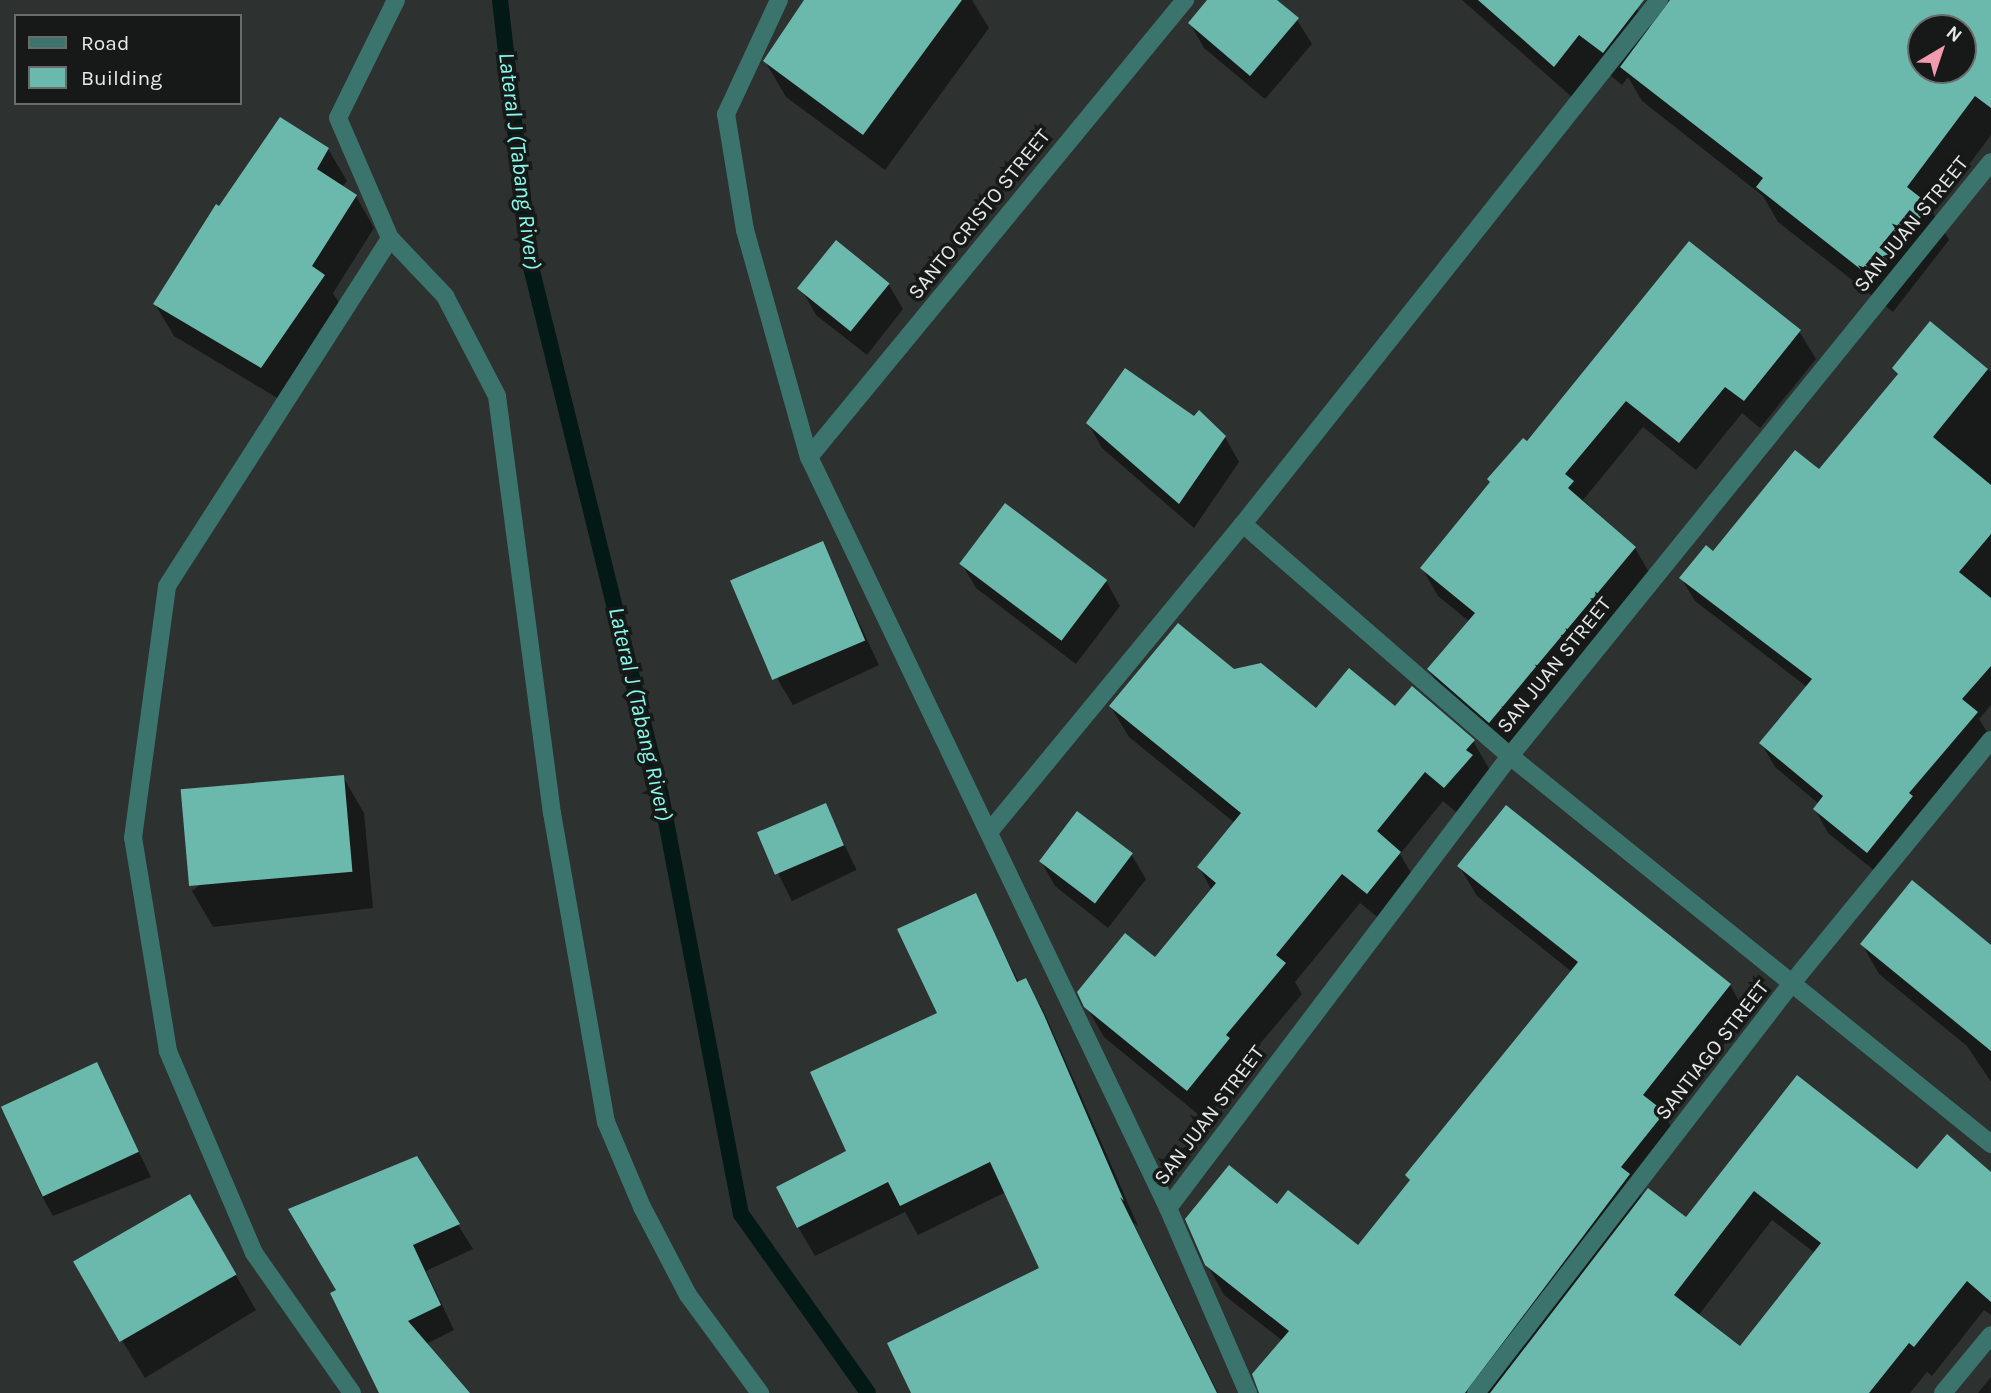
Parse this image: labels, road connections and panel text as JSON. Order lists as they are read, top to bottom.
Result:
{
  "streets": {
    "street": ["SANTO CRISTO STREET", "SAN JUAN STREET", "SANTIAGO STREET"]
  },
  "water": ["Lateral J (Tabang River)"],
  "legend": ["Road", "Building"],
  "north": "top right"
}
